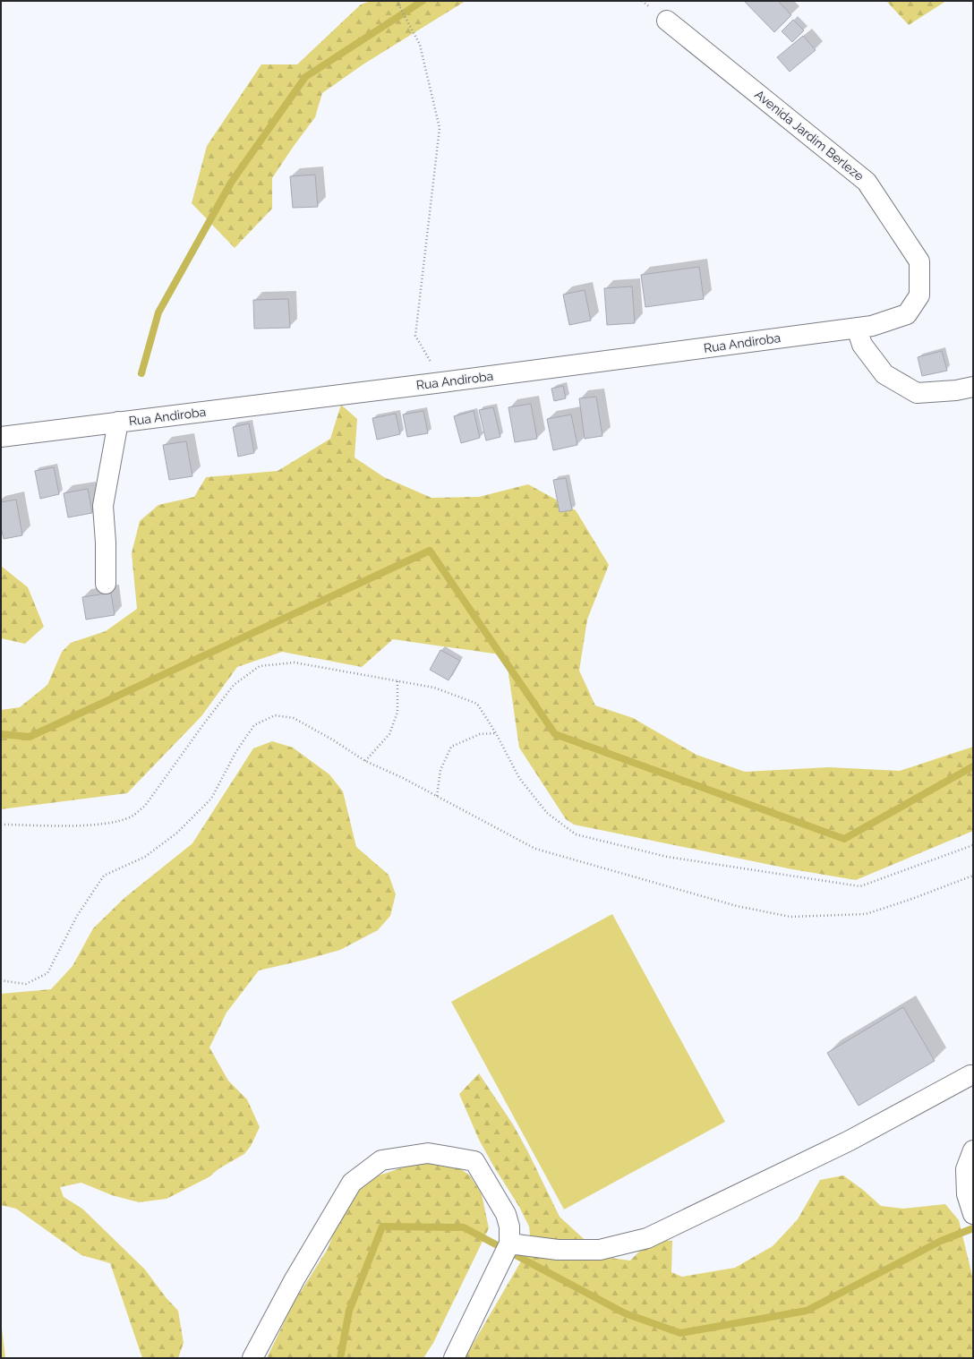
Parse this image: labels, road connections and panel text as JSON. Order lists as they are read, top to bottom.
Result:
{
  "streets": {
    "street": ["Avenida Jardim Berleze", "Rua Andiroba"]
  },
  "crossings": [
    ["Avenida Jardim Berleze", "Rua Andiroba"]
  ]
}
